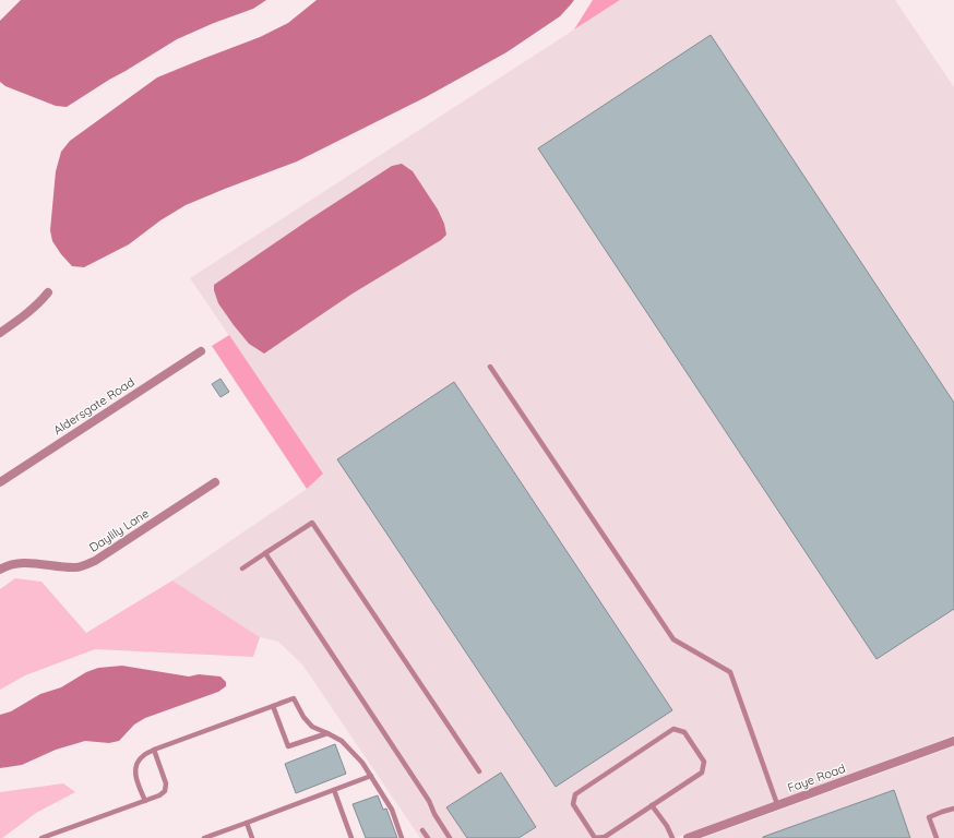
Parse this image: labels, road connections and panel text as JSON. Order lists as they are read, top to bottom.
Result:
{
  "streets": {
    "street": ["Aldersgate Road", "Daylily Lane", "Faye Road"]
  }
}
